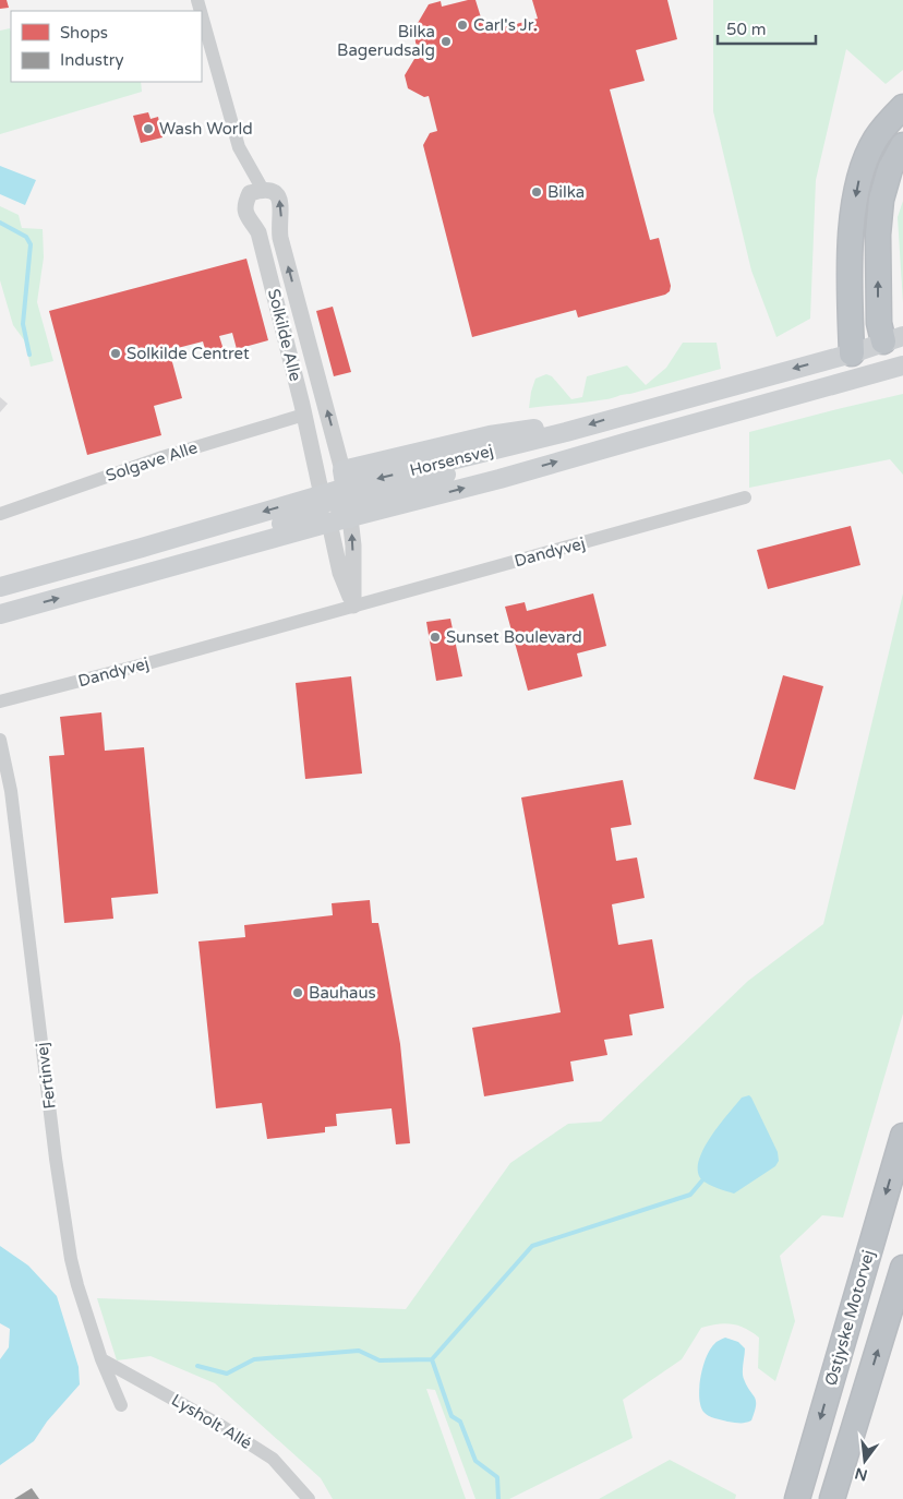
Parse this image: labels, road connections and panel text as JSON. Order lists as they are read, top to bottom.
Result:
{
  "streets": {
    "highway": ["Østjyske Motorvej"],
    "main road": ["Horsensvej"],
    "street": [
      "Solkilde Alle",
      "Solgave Alle",
      "Dandyvej",
      "Fertinvej",
      "Lysholt Allé"
    ]
  },
  "crossings": [
    ["Solkilde Alle", "Horsensvej"],
    ["Solkilde Alle", "Solgave Alle"],
    ["Fertinvej", "Lysholt Allé"]
  ],
  "places": [
    "Carl's Jr.",
    "Bilka Bagerudsalg",
    "Wash World",
    "Bilka",
    "Solkilde Centret",
    "Sunset Boulevard",
    "Bauhaus"
  ],
  "legend": ["Shops", "Industry"],
  "scale_bar": "50 m",
  "north": "bottom"
}
